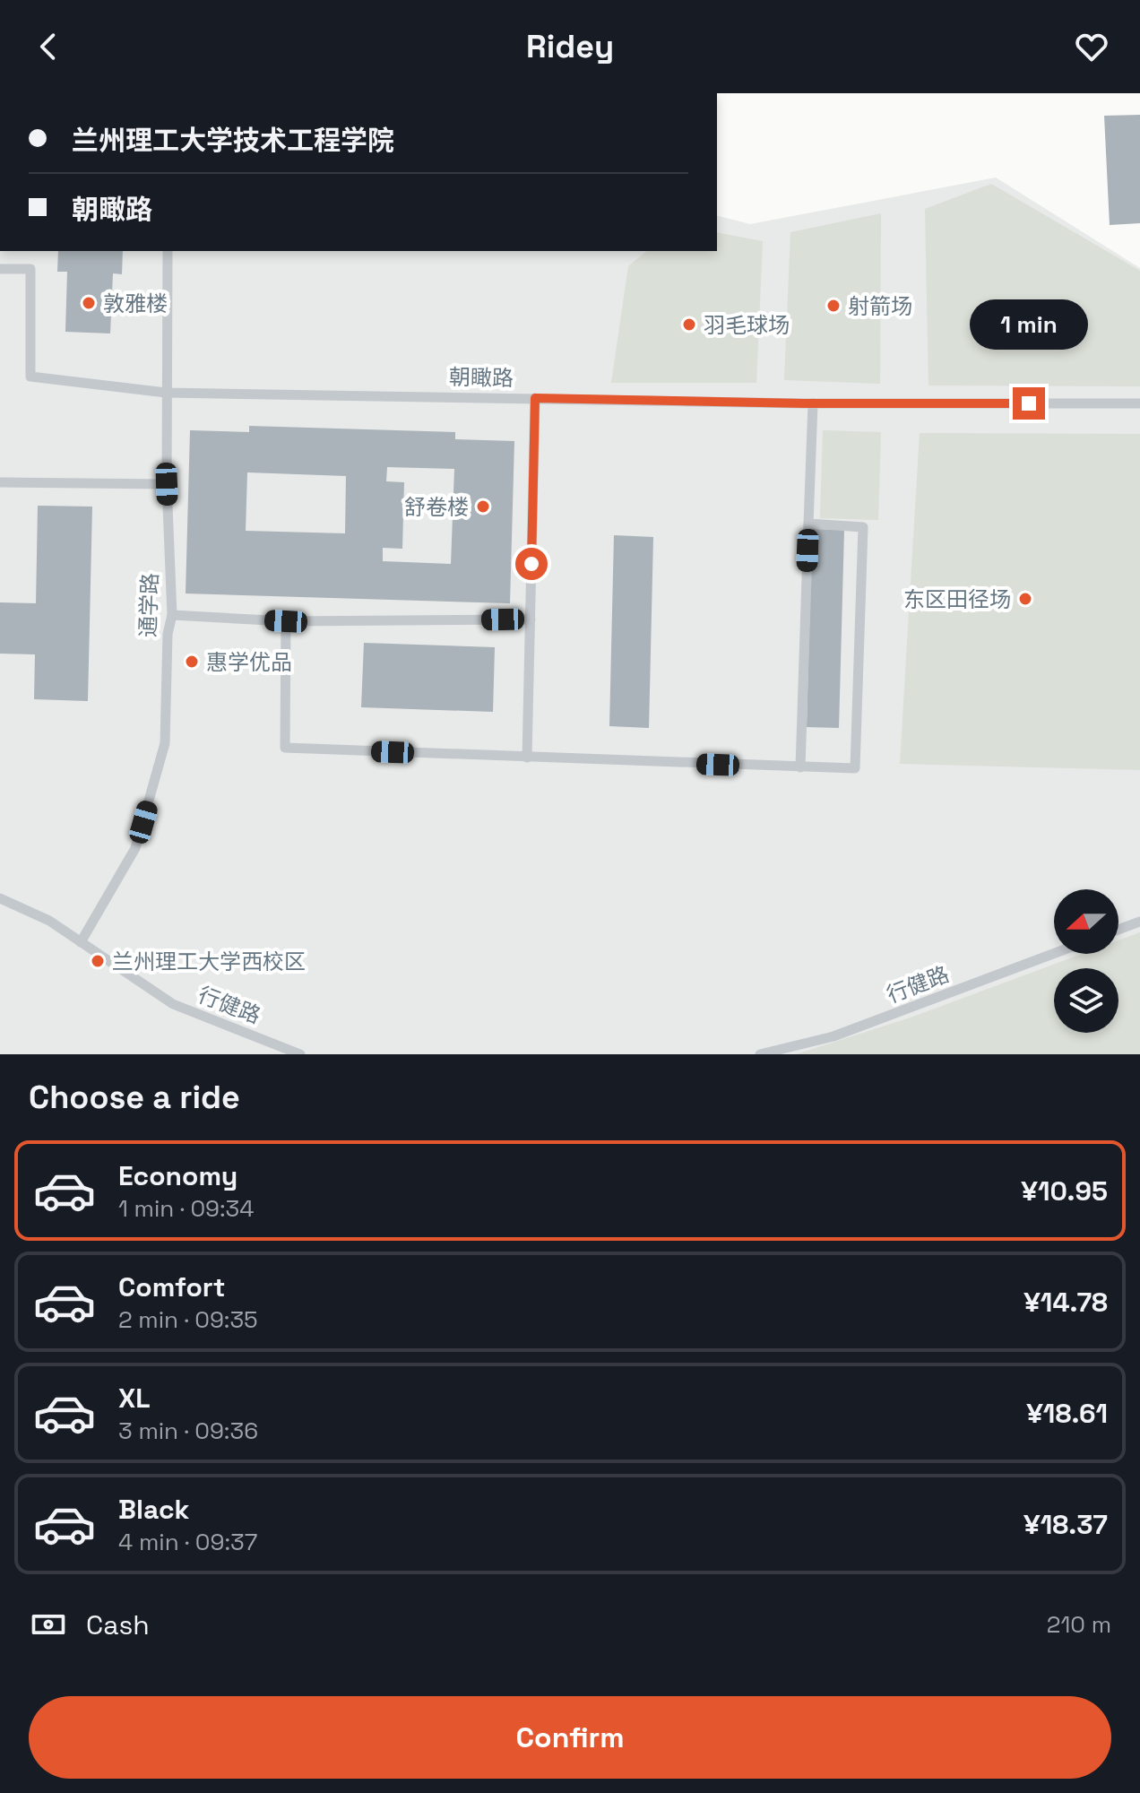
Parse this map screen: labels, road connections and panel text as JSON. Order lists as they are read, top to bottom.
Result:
{
  "streets": {
    "lane": ["朝瞰路", "通学路", "行健路"]
  },
  "crossings": [
    ["朝瞰路", "通学路"],
    ["通学路", "行健路"]
  ],
  "places": [
    "敦雅楼",
    "射箭场",
    "羽毛球场",
    "舒卷楼",
    "东区田径场",
    "惠学优品",
    "兰州理工大学西校区"
  ],
  "north": "left",
  "page": {
    "header": "Ridey",
    "banner": ["兰州理工大学技术工程学院", "朝瞰路"],
    "bubble": "1 min",
    "heading": "Choose a ride",
    "list": [
      {
        "name": "Economy",
        "note": "1 min · 09:34",
        "value": "¥10.95"
      },
      {
        "name": "Comfort",
        "note": "2 min · 09:35",
        "value": "¥14.78"
      },
      {
        "name": "XL",
        "note": "3 min · 09:36",
        "value": "¥18.61"
      },
      {
        "name": "Black",
        "note": "4 min · 09:37",
        "value": "¥18.37"
      }
    ],
    "pay": ["Cash", "210 m"],
    "buttons": "Confirm"
  }
}
